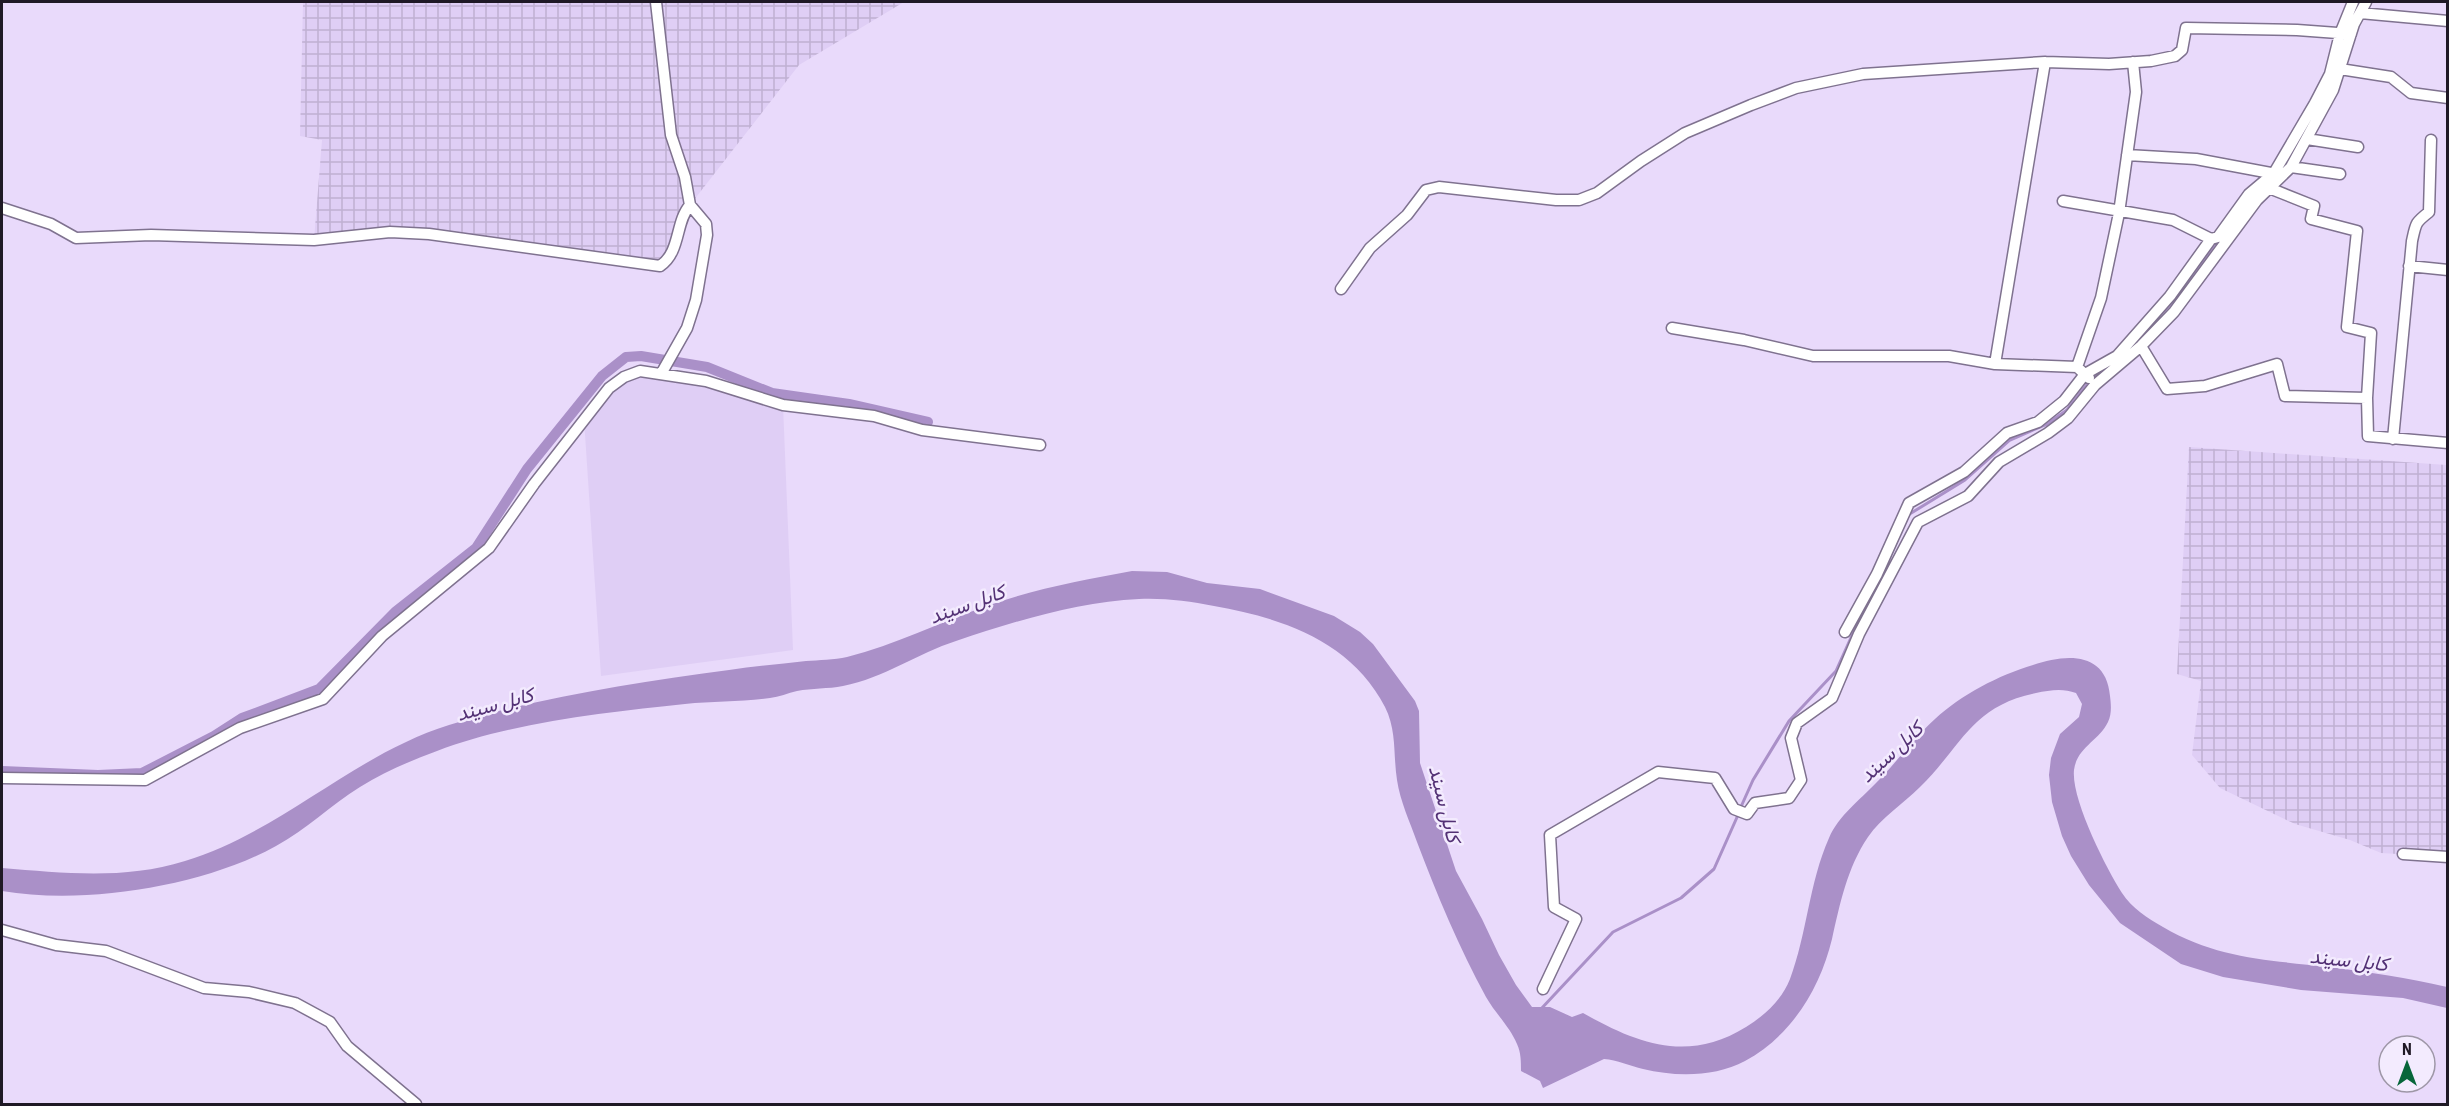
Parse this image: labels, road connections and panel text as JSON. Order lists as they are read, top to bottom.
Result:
{
  "water": ["کابل سيند"],
  "north": "top"
}
